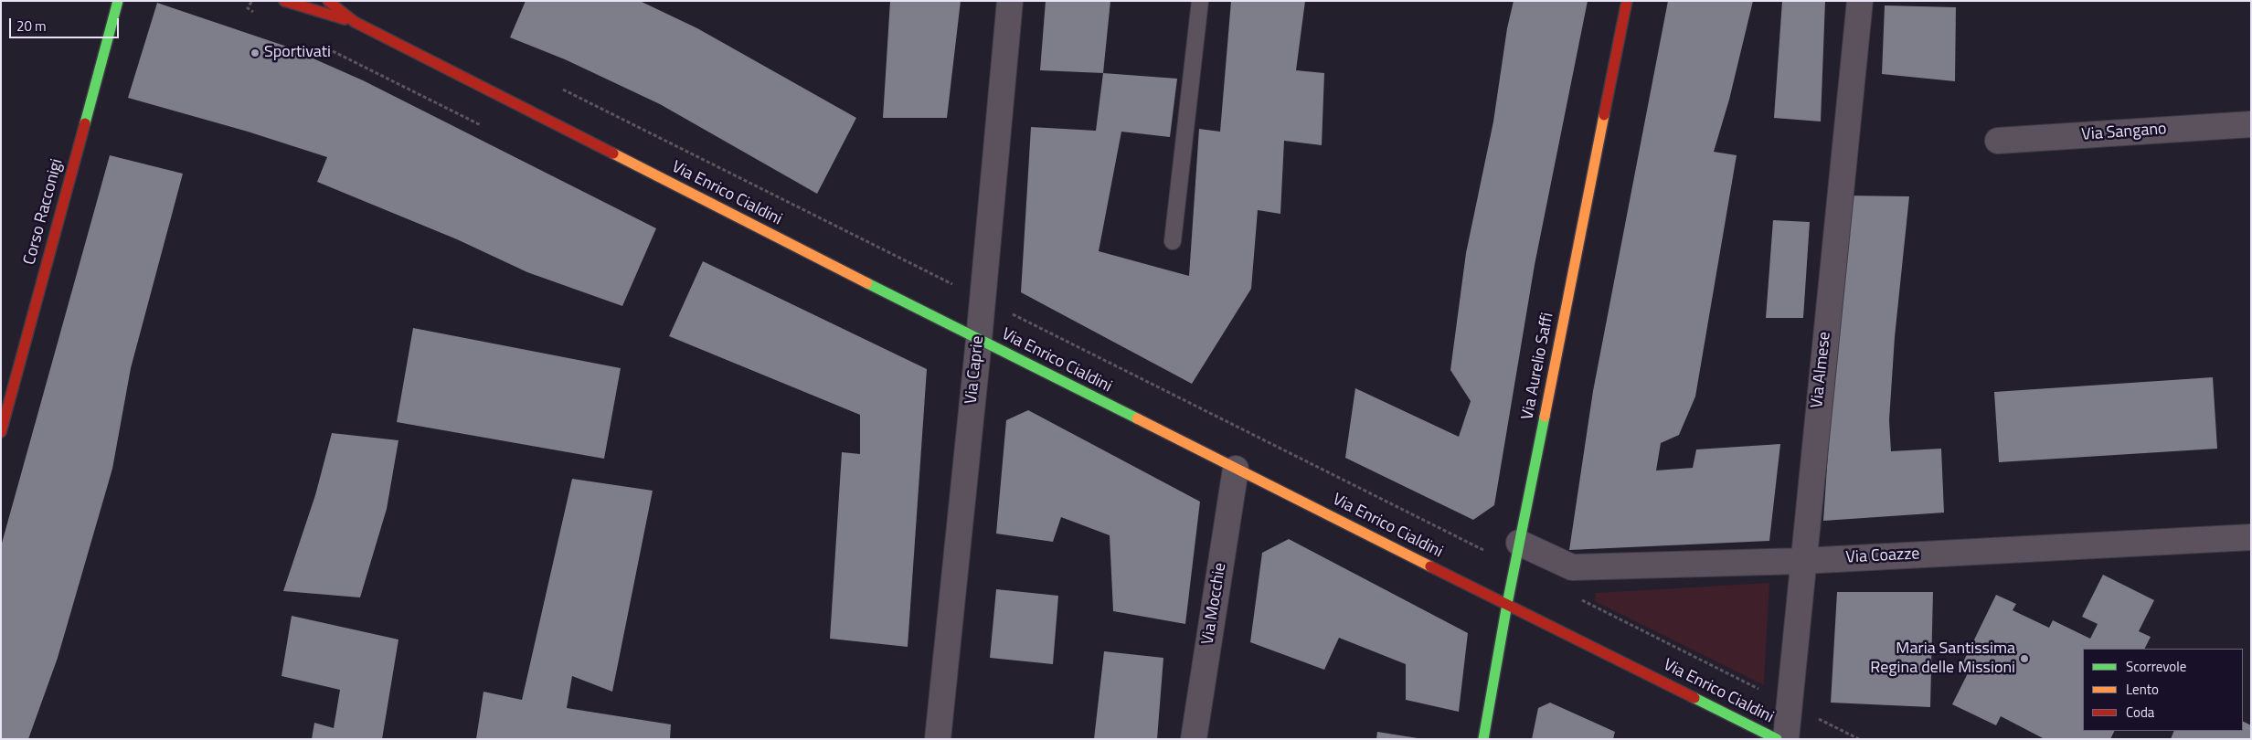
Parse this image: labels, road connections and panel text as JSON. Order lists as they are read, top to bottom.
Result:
{
  "streets": {
    "street": [
      "Via Sangano",
      "Via Enrico Cialdini",
      "Corso Racconigi",
      "Via Aurelio Saffi",
      "Via Caprie",
      "Via Almese",
      "Via Coazze",
      "Via Mocchie"
    ]
  },
  "crossings": [
    ["Via Enrico Cialdini", "Via Aurelio Saffi"],
    ["Via Enrico Cialdini", "Via Caprie"],
    ["Via Enrico Cialdini", "Via Mocchie"],
    ["Via Aurelio Saffi", "Via Coazze"],
    ["Via Almese", "Via Coazze"]
  ],
  "places": ["Sportivati", "Maria Santissima Regina delle Missioni"],
  "legend": ["Scorrevole", "Lento", "Coda"],
  "scale_bar": "20 m"
}
